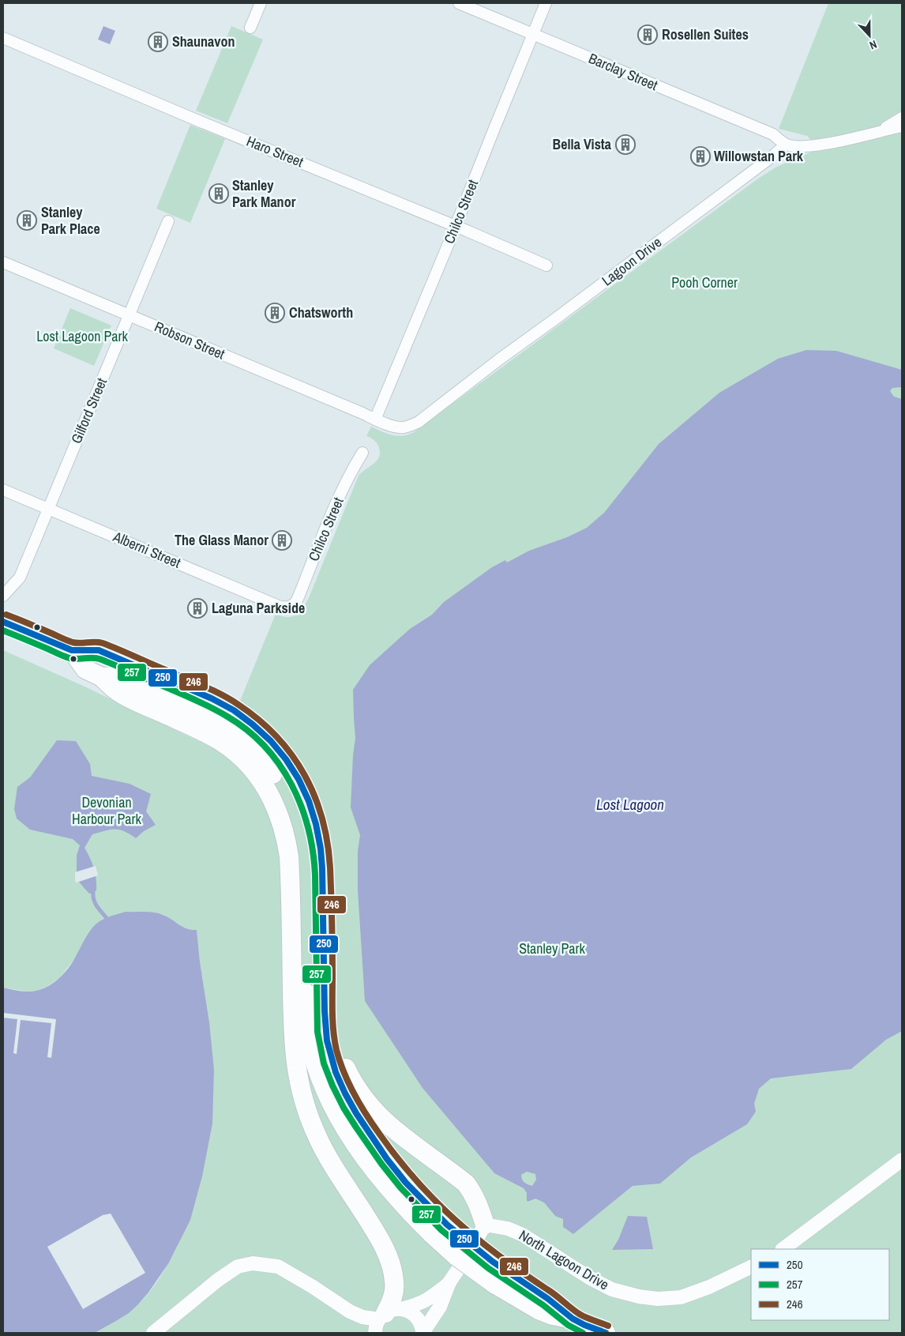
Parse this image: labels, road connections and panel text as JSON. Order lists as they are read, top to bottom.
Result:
{
  "streets": {
    "street": [
      "Barclay Street",
      "Haro Street",
      "Chilco Street",
      "Lagoon Drive",
      "Robson Street",
      "Gilford Street",
      "Alberni Street",
      "North Lagoon Drive"
    ]
  },
  "crossings": [
    ["Barclay Street", "Chilco Street"],
    ["Barclay Street", "Lagoon Drive"],
    ["Haro Street", "Chilco Street"],
    ["Chilco Street", "Lagoon Drive"],
    ["Chilco Street", "Robson Street"],
    ["Chilco Street", "Alberni Street"],
    ["Lagoon Drive", "Robson Street"],
    ["Robson Street", "Gilford Street"],
    ["Gilford Street", "Alberni Street"]
  ],
  "water": ["Lost Lagoon"],
  "parks": [
    "Pooh Corner",
    "Lost Lagoon Park",
    "Devonian Harbour Park",
    "Stanley Park"
  ],
  "places": {
    "building": [
      "Rosellen Suites",
      "Shaunavon",
      "Bella Vista",
      "Willowstan Park",
      "Stanley Park Manor",
      "Stanley Park Place",
      "Chatsworth",
      "The Glass Manor",
      "Laguna Parkside"
    ]
  },
  "lines": ["transit line 246", "transit line 250", "transit line 257"],
  "legend": ["250", "257", "246"],
  "north": "bottom"
}
